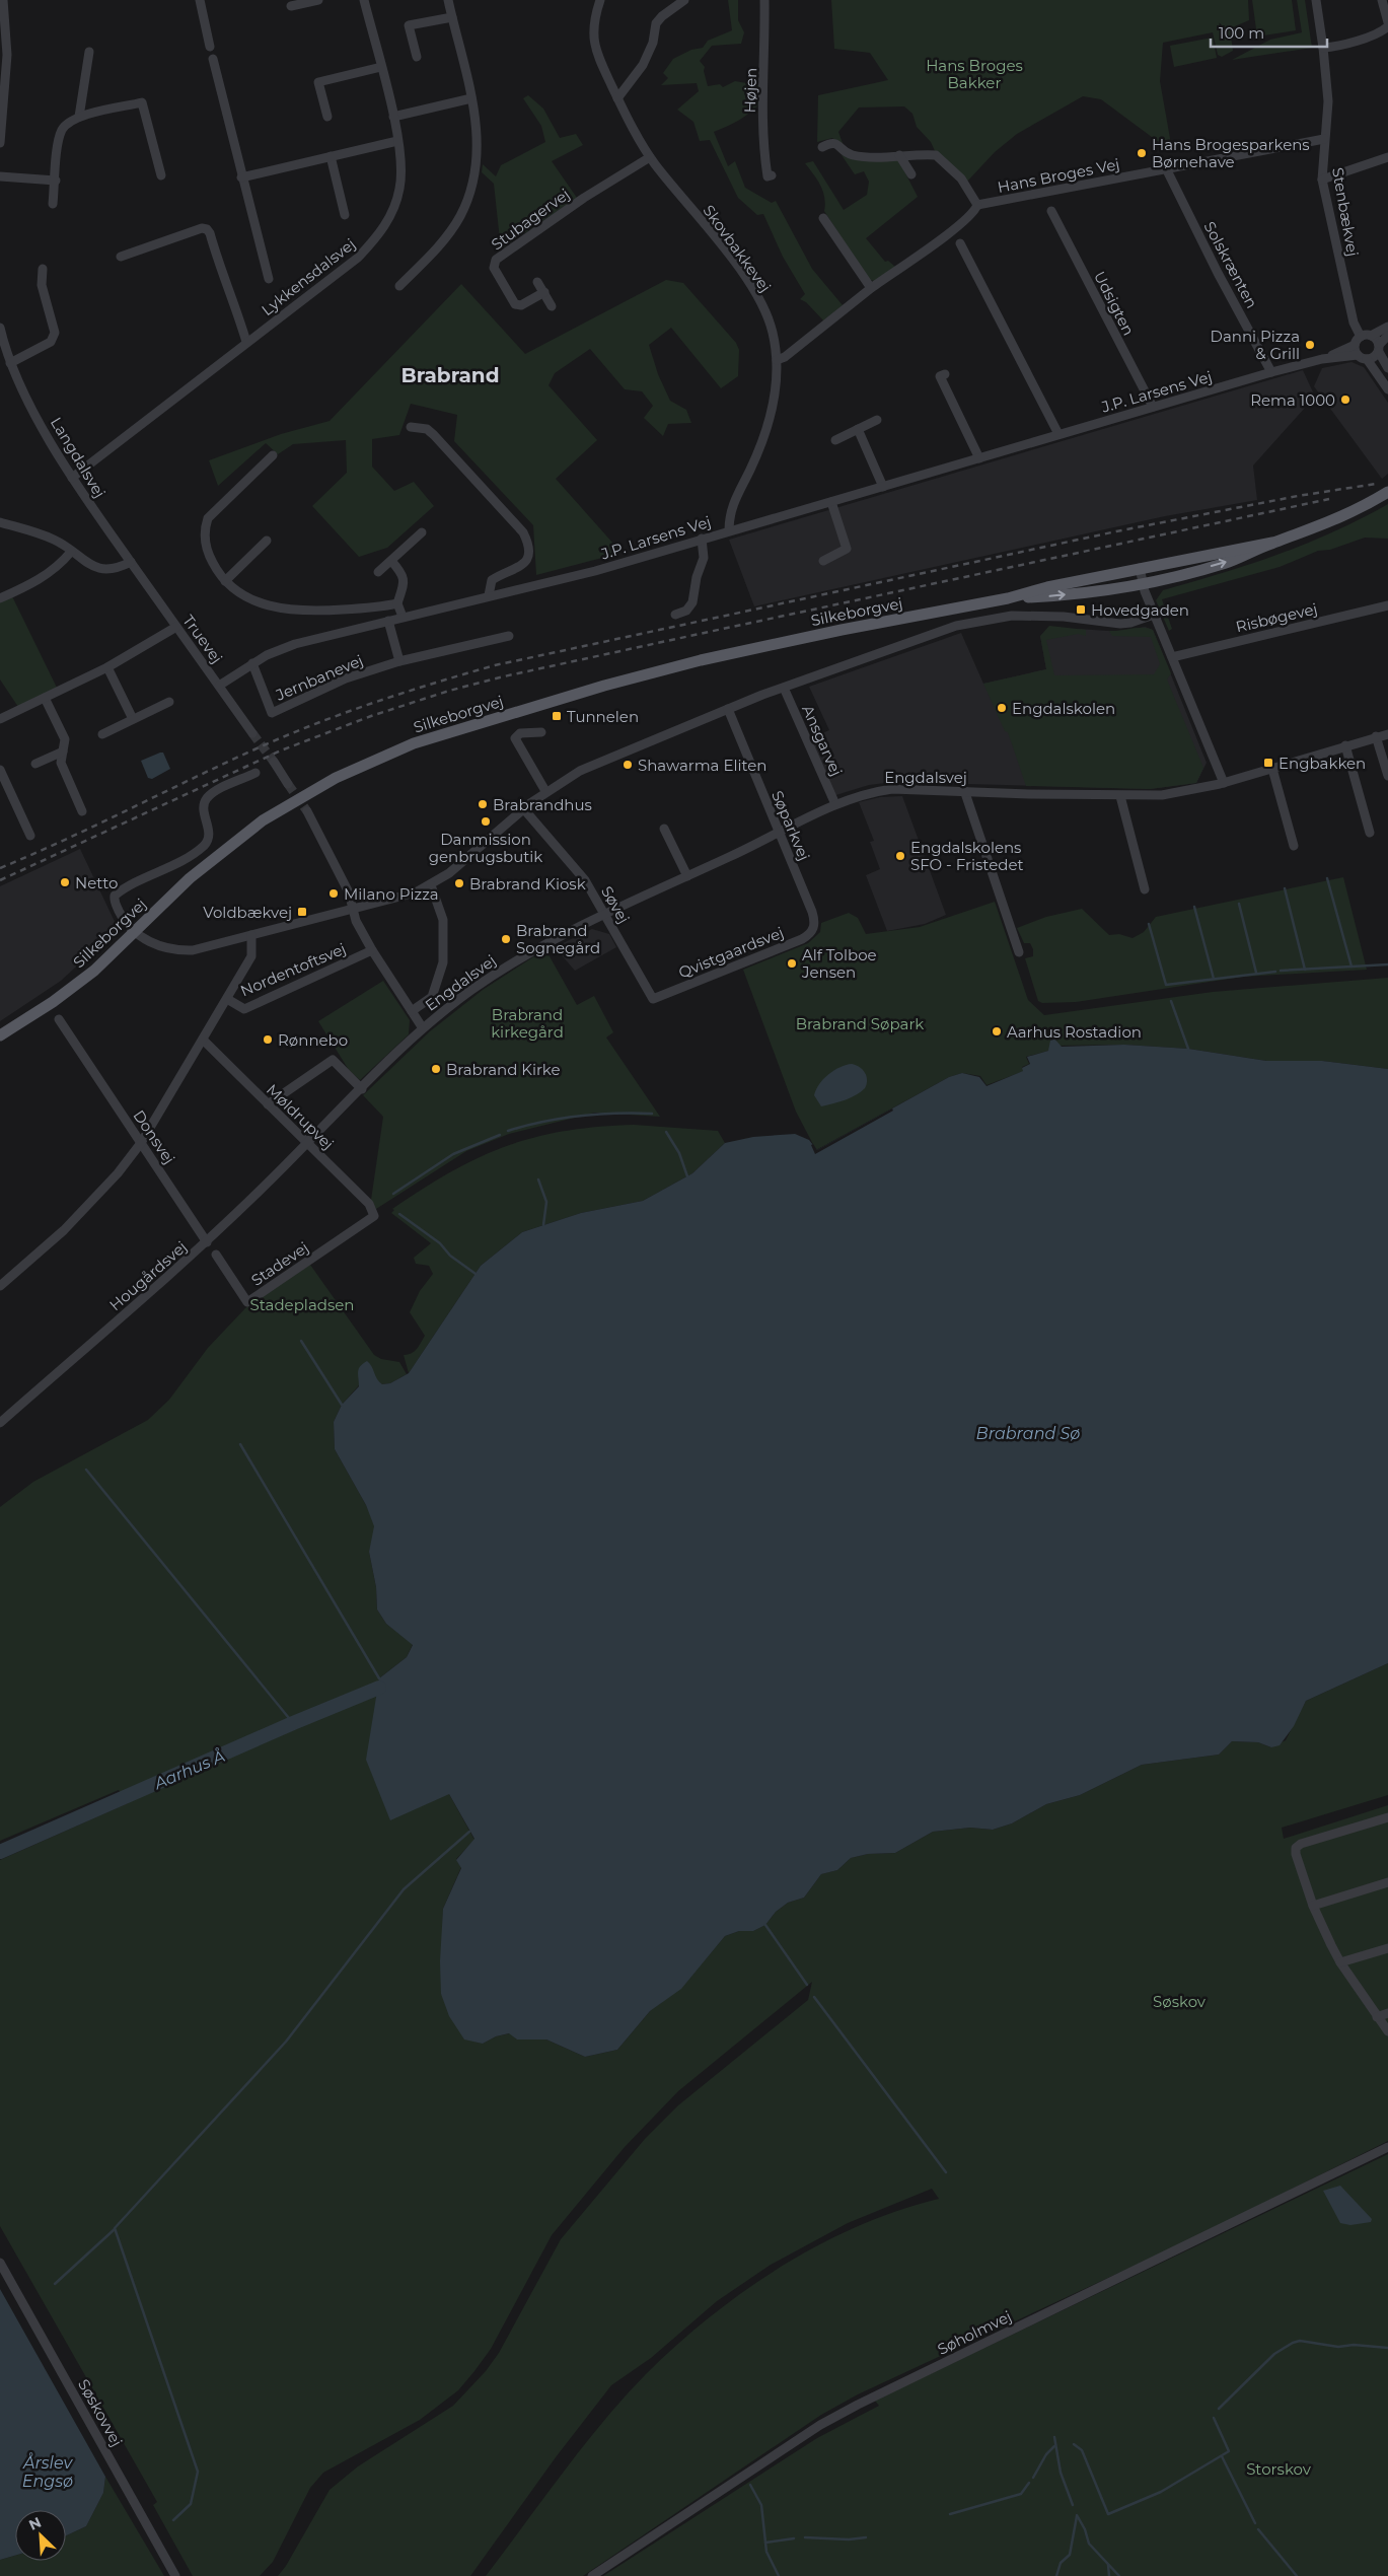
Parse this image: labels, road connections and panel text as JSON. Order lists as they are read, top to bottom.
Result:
{
  "streets": {
    "main road": ["Silkeborgvej"],
    "street": [
      "Højen",
      "Hans Broges Vej",
      "Stenbækvej",
      "Stubagervej",
      "Skovbakkevej",
      "Solskrænten",
      "Lykkensdalsvej",
      "Udsigten",
      "J.P. Larsens Vej",
      "Langdalsvej",
      "Risbøgevej",
      "Truevej",
      "Jernbanevej",
      "Ansgarvej",
      "Engdalsvej",
      "Søparkvej",
      "Søvej",
      "Qvistgaardsvej",
      "Nordentoftsvej",
      "Møldrupvej",
      "Donsvej",
      "Stadevej",
      "Hougårdsvej",
      "Søholmvej",
      "Søskovvej"
    ]
  },
  "crossings": [
    ["Hans Broges Vej", "Stenbækvej"],
    ["Hans Broges Vej", "Solskrænten"],
    ["Stenbækvej", "J.P. Larsens Vej"],
    ["Stubagervej", "Skovbakkevej"],
    ["Skovbakkevej", "J.P. Larsens Vej"],
    ["Solskrænten", "J.P. Larsens Vej"],
    ["Lykkensdalsvej", "Langdalsvej"],
    ["Udsigten", "J.P. Larsens Vej"],
    ["J.P. Larsens Vej", "Truevej"],
    ["J.P. Larsens Vej", "Jernbanevej"],
    ["Langdalsvej", "Truevej"],
    ["Ansgarvej", "Engdalsvej"],
    ["Engdalsvej", "Søparkvej"],
    ["Engdalsvej", "Søvej"],
    ["Engdalsvej", "Møldrupvej"],
    ["Engdalsvej", "Hougårdsvej"],
    ["Søparkvej", "Qvistgaardsvej"],
    ["Søvej", "Qvistgaardsvej"],
    ["Møldrupvej", "Stadevej"],
    ["Møldrupvej", "Hougårdsvej"],
    ["Donsvej", "Hougårdsvej"]
  ],
  "districts": ["Brabrand"],
  "water": ["Brabrand Sø", "Aarhus Å", "Årslev Engsø"],
  "parks": [
    "Hans Broges Bakker",
    "Brabrand kirkegård",
    "Brabrand Søpark",
    "Stadepladsen",
    "Søskov",
    "Storskov"
  ],
  "places": {
    "other": [
      "Hans Brogesparkens Børnehave",
      "Danni Pizza & Grill",
      "Rema 1000",
      "Engdalskolen",
      "Shawarma Eliten",
      "Brabrandhus",
      "Danmission genbrugsbutik",
      "Engdalskolens SFO - Fristedet",
      "Netto",
      "Brabrand Kiosk",
      "Milano Pizza",
      "Brabrand Sognegård",
      "Alf Tolboe Jensen",
      "Aarhus Rostadion",
      "Rønnebo",
      "Brabrand Kirke"
    ],
    "transit": [
      "Hovedgaden",
      "Tunnelen",
      "Engbakken",
      "Voldbækvej"
    ]
  },
  "scale_bar": "100 m",
  "north": "top left"
}
